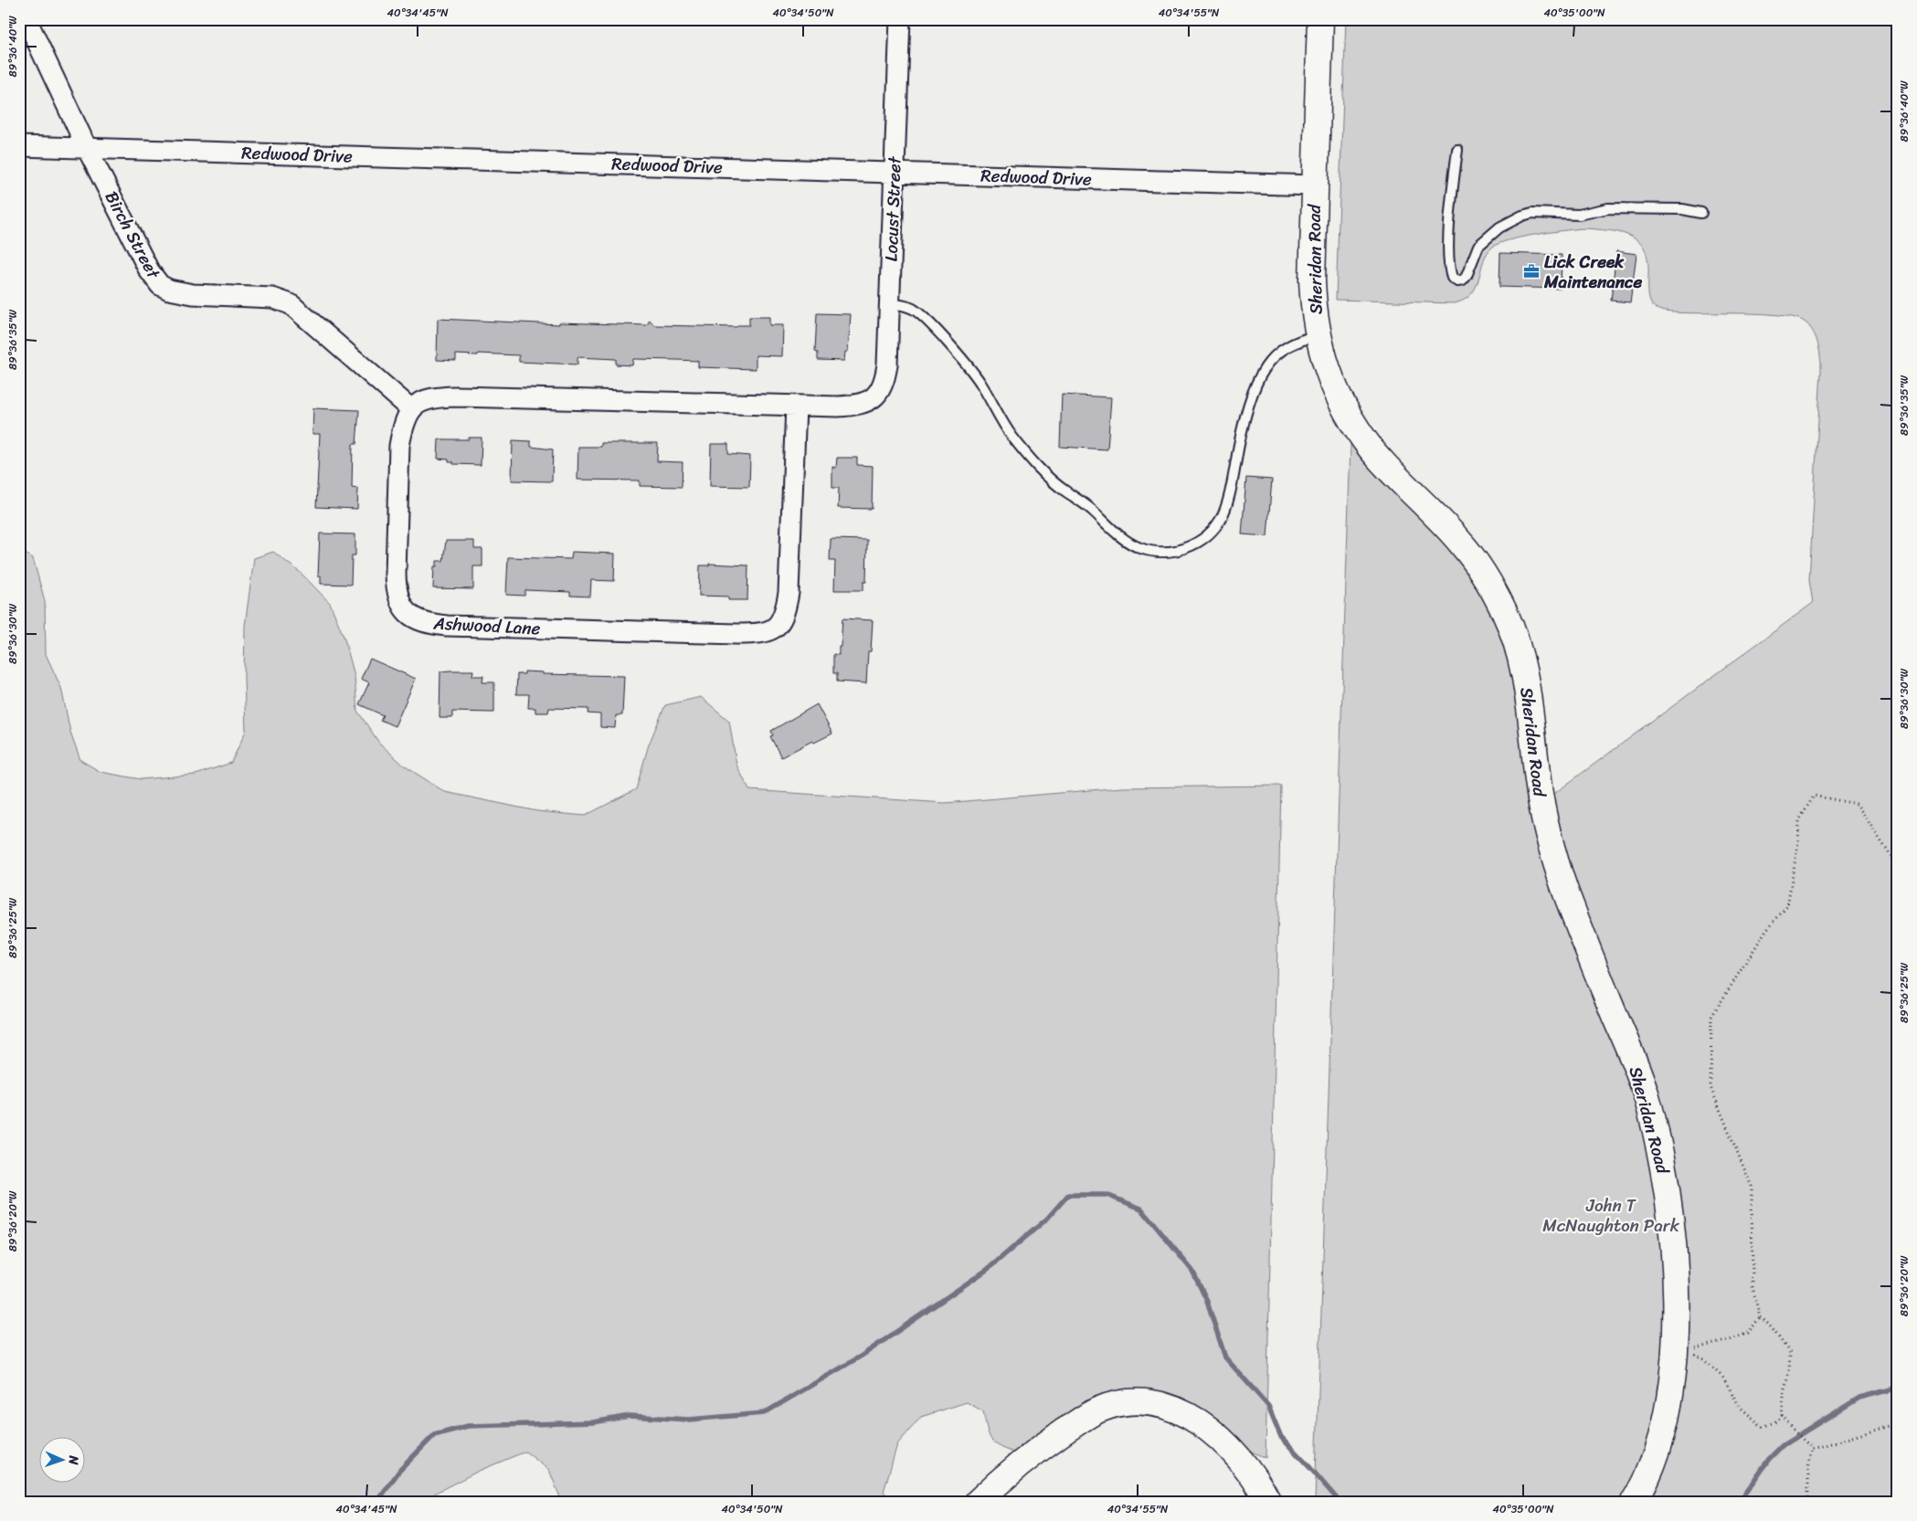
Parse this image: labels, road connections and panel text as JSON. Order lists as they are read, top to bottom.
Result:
{
  "streets": {
    "street": [
      "Redwood Drive",
      "Locust Street",
      "Birch Street",
      "Sheridan Road",
      "Ashwood Lane"
    ]
  },
  "crossings": [
    ["Redwood Drive", "Locust Street"],
    ["Redwood Drive", "Birch Street"],
    ["Redwood Drive", "Sheridan Road"],
    ["Locust Street", "Ashwood Lane"],
    ["Birch Street", "Ashwood Lane"]
  ],
  "parks": ["John T McNaughton Park"],
  "places": {
    "office": ["Lick Creek Maintenance"]
  },
  "north": "right",
  "coordinates": [
    "40°34'45\"N",
    "40°34'50\"N",
    "40°34'55\"N",
    "40°35'00\"N",
    "89°36'40\"W",
    "89°36'35\"W",
    "89°36'30\"W",
    "89°36'25\"W",
    "89°36'20\"W"
  ]
}
